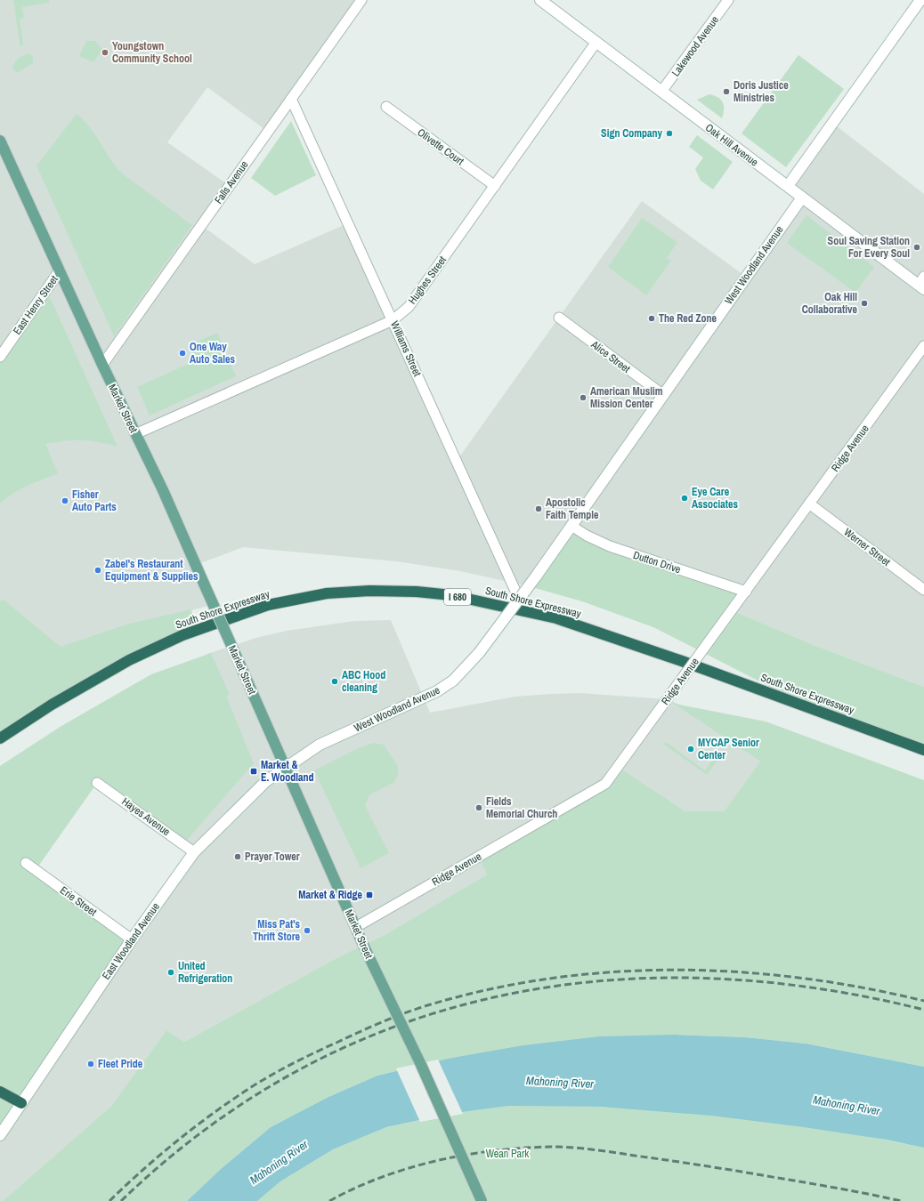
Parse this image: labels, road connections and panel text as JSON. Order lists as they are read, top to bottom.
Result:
{
  "streets": {
    "highway": ["I 680", "South Shore Expressway"],
    "main road": ["Market Street"],
    "street": [
      "Lakewood Avenue",
      "Oak Hill Avenue",
      "Olivette Court",
      "Falls Avenue",
      "West Woodland Avenue",
      "Hughes Street",
      "East Henry Street",
      "Williams Street",
      "Alice Street",
      "Ridge Avenue",
      "Werner Street",
      "Dutton Drive",
      "Hayes Avenue",
      "Erie Street",
      "East Woodland Avenue"
    ]
  },
  "crossings": [
    ["Lakewood Avenue", "Oak Hill Avenue"],
    ["Oak Hill Avenue", "West Woodland Avenue"],
    ["Oak Hill Avenue", "Hughes Street"],
    ["Olivette Court", "Hughes Street"],
    ["Falls Avenue", "Williams Street"],
    ["Falls Avenue", "Market Street"],
    ["West Woodland Avenue", "Williams Street"],
    ["West Woodland Avenue", "Alice Street"],
    ["West Woodland Avenue", "Market Street"],
    ["West Woodland Avenue", "Dutton Drive"],
    ["West Woodland Avenue", "East Woodland Avenue"],
    ["Hughes Street", "Williams Street"],
    ["Hughes Street", "Market Street"],
    ["East Henry Street", "Market Street"],
    ["Market Street", "Ridge Avenue"],
    ["Market Street", "East Woodland Avenue"],
    ["Ridge Avenue", "Werner Street"],
    ["Ridge Avenue", "Dutton Drive"],
    ["Hayes Avenue", "East Woodland Avenue"],
    ["Erie Street", "East Woodland Avenue"]
  ],
  "water": ["Mahoning River"],
  "parks": ["Wean Park"],
  "places": {
    "other": [
      "Youngstown Community School",
      "Doris Justice Ministries",
      "Sign Company",
      "Soul Saving Station For Every Soul",
      "Oak Hill Collaborative",
      "The Red Zone",
      "One Way Auto Sales",
      "American Muslim Mission Center",
      "Eye Care Associates",
      "Fisher Auto Parts",
      "Apostolic Faith Temple",
      "Zabel's Restaurant Equipment & Supplies",
      "ABC Hood cleaning",
      "MYCAP Senior Center",
      "Fields Memorial Church",
      "Prayer Tower",
      "Miss Pat's Thrift Store",
      "United Refrigeration",
      "Fleet Pride"
    ],
    "transit": ["Market & E. Woodland", "Market & Ridge"]
  }
}
